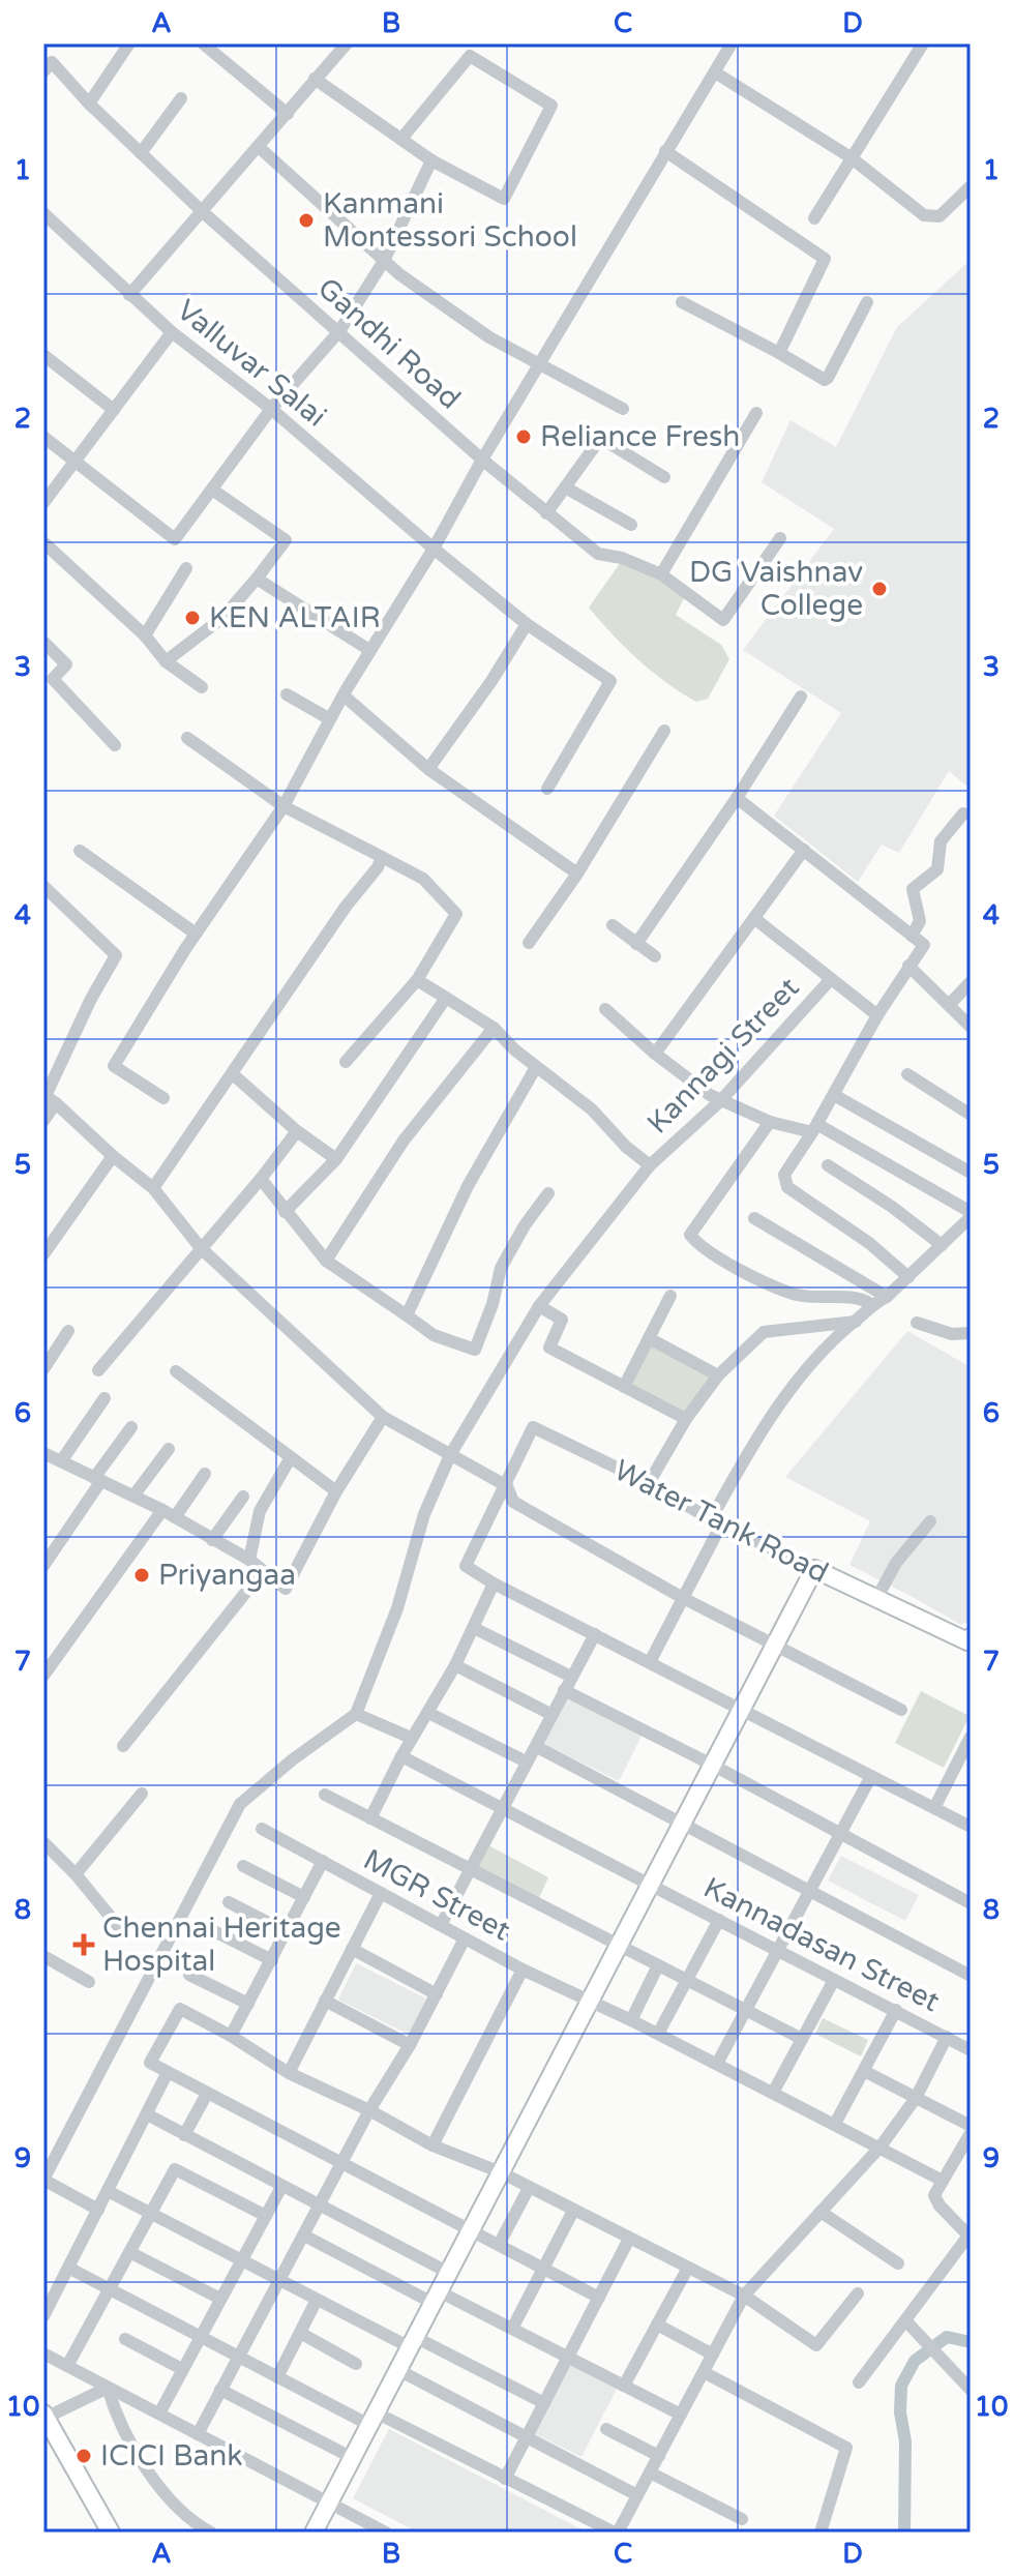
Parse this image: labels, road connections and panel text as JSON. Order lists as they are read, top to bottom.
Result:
{
  "streets": {
    "street": [
      "Gandhi Road",
      "Valluvar Salai",
      "Kannagi Street",
      "Water Tank Road",
      "MGR Street",
      "Kannadasan Street"
    ]
  },
  "places": {
    "other": [
      "Kanmani Montessori School",
      "Reliance Fresh",
      "DG Vaishnav College",
      "KEN ALTAIR",
      "Priyangaa",
      "ICICI Bank"
    ],
    "health": ["Chennai Heritage Hospital"]
  },
  "grid": {
    "columns": [
      "A",
      "B",
      "C",
      "D"
    ],
    "rows": [
      "1",
      "2",
      "3",
      "4",
      "5",
      "6",
      "7",
      "8",
      "9",
      "10"
    ]
  }
}
